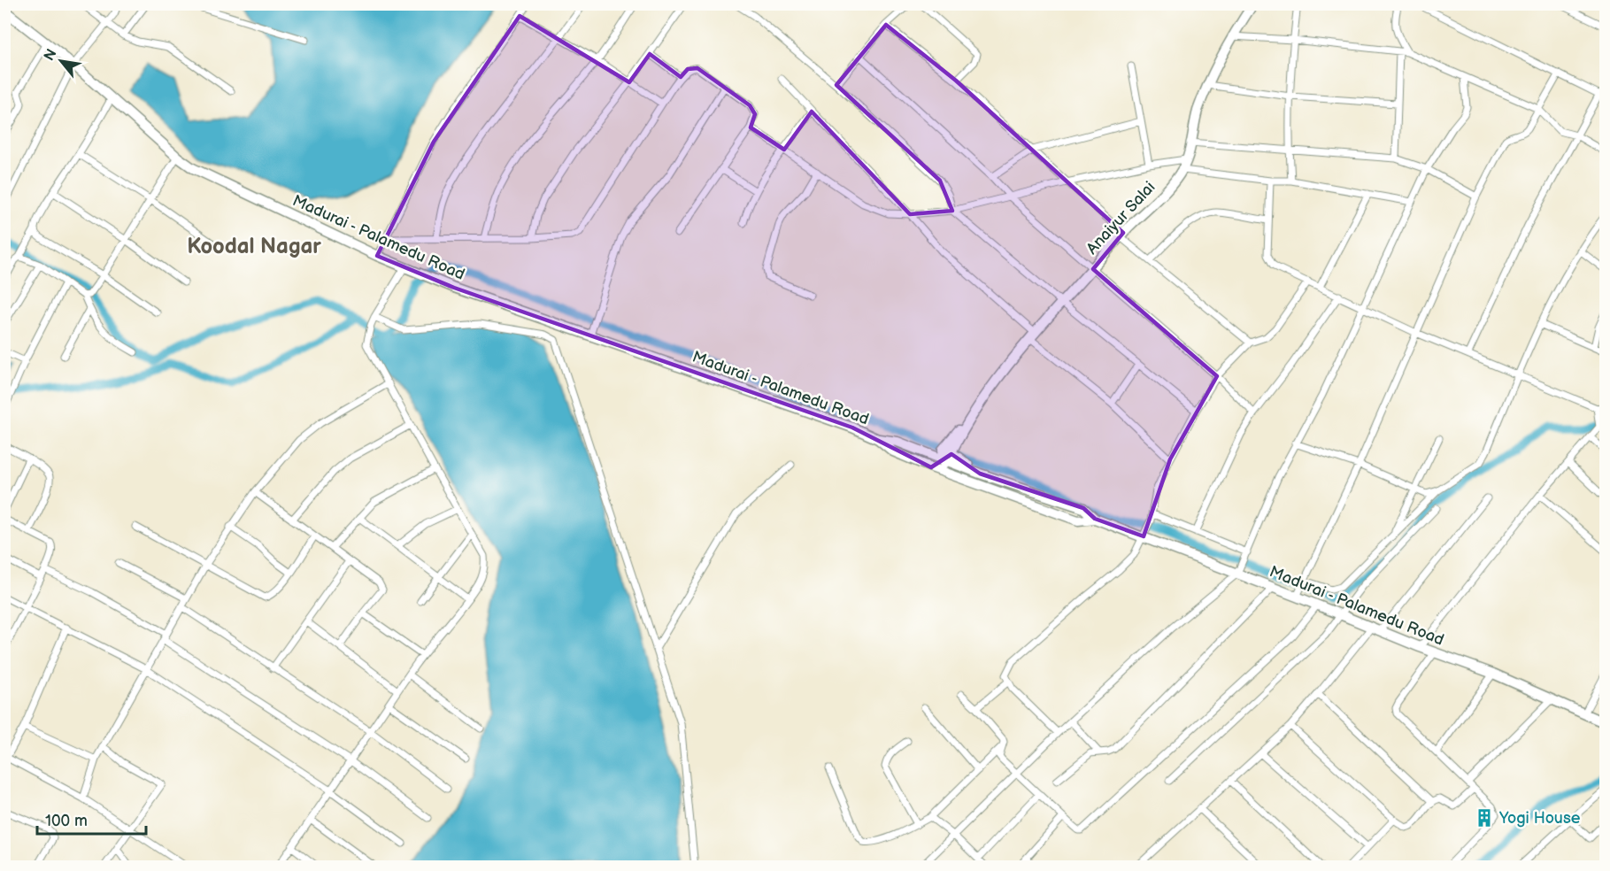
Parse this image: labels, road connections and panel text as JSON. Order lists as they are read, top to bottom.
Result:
{
  "streets": {
    "main road": ["Anaiyur Salai", "Madurai - Palamedu Road"]
  },
  "crossings": [
    ["Anaiyur Salai", "Madurai - Palamedu Road"]
  ],
  "districts": ["Koodal Nagar"],
  "places": {
    "building": ["Yogi House"]
  },
  "scale_bar": "100 m",
  "north": "top left"
}
